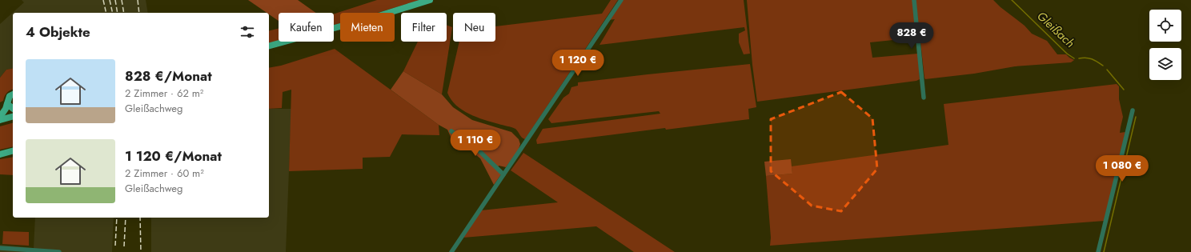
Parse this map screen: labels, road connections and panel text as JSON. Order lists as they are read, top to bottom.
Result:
{
  "water": ["Gleißach"],
  "page": {
    "chip": [
      "Kaufen",
      "Mieten",
      "Filter",
      "Neu"
    ],
    "heading": "4 Objekte",
    "price": [
      "828 €",
      "1 120 €",
      "1 110 €",
      "1 080 €"
    ],
    "list": [
      {
        "name": "828 €/Monat",
        "note": "2 Zimmer · 62 m² · Gleißachweg"
      },
      {
        "name": "1 120 €/Monat",
        "note": "2 Zimmer · 60 m² · Gleißachweg"
      }
    ]
  }
}
